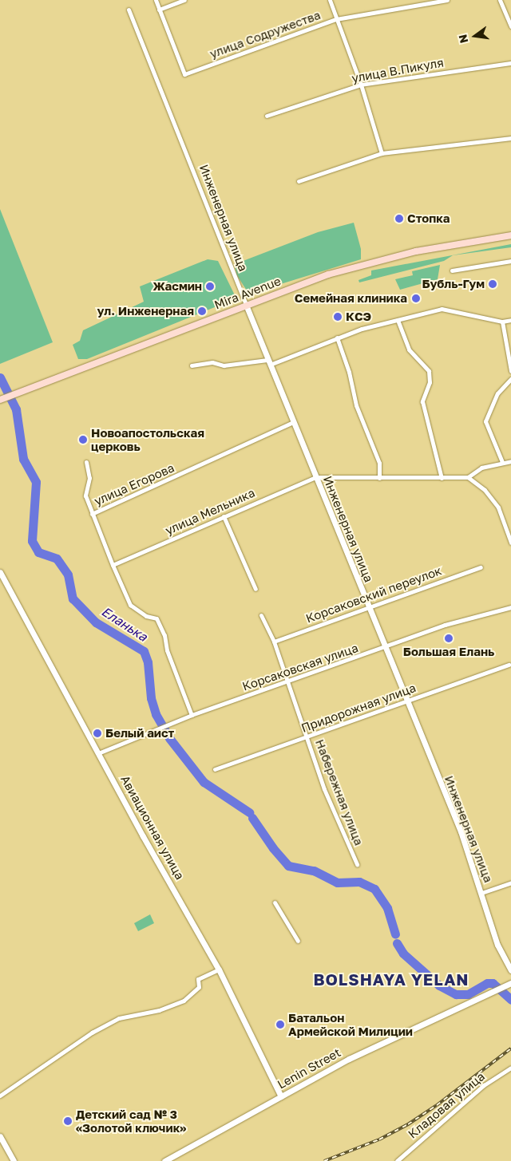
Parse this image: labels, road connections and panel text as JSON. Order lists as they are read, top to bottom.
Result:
{
  "streets": {
    "main road": ["Mira Avenue"],
    "street": [
      "улица Содружества",
      "улица В.Пикуля",
      "Инженерная улица",
      "улица Егорова",
      "улица Мельника",
      "Корсаковский переулок",
      "Корсаковская улица",
      "Придорожная улица",
      "Набережная улица",
      "Авиационная улица",
      "Lenin Street",
      "Кладовая улица"
    ]
  },
  "crossings": [
    ["Инженерная улица", "Mira Avenue"],
    ["Инженерная улица", "улица Егорова"],
    ["Инженерная улица", "улица Мельника"],
    ["Инженерная улица", "Корсаковский переулок"],
    ["Инженерная улица", "Корсаковская улица"],
    ["Инженерная улица", "Придорожная улица"],
    ["Корсаковский переулок", "Набережная улица"],
    ["Корсаковская улица", "Набережная улица"],
    ["Корсаковская улица", "Авиационная улица"],
    ["Придорожная улица", "Набережная улица"],
    ["Авиационная улица", "Lenin Street"]
  ],
  "districts": ["BOLSHAYA YELAN"],
  "water": ["Еланька"],
  "places": [
    "Стопка",
    "Бубль-Гум",
    "Жасмин",
    "Семейная клиника",
    "ул. Инженерная",
    "КСЭ",
    "Новоапостольская церковь",
    "Большая Елань",
    "Белый аист",
    "Батальон Армейской Милиции",
    "Детский сад № 3 «Золотой ключик»"
  ],
  "north": "left"
}
